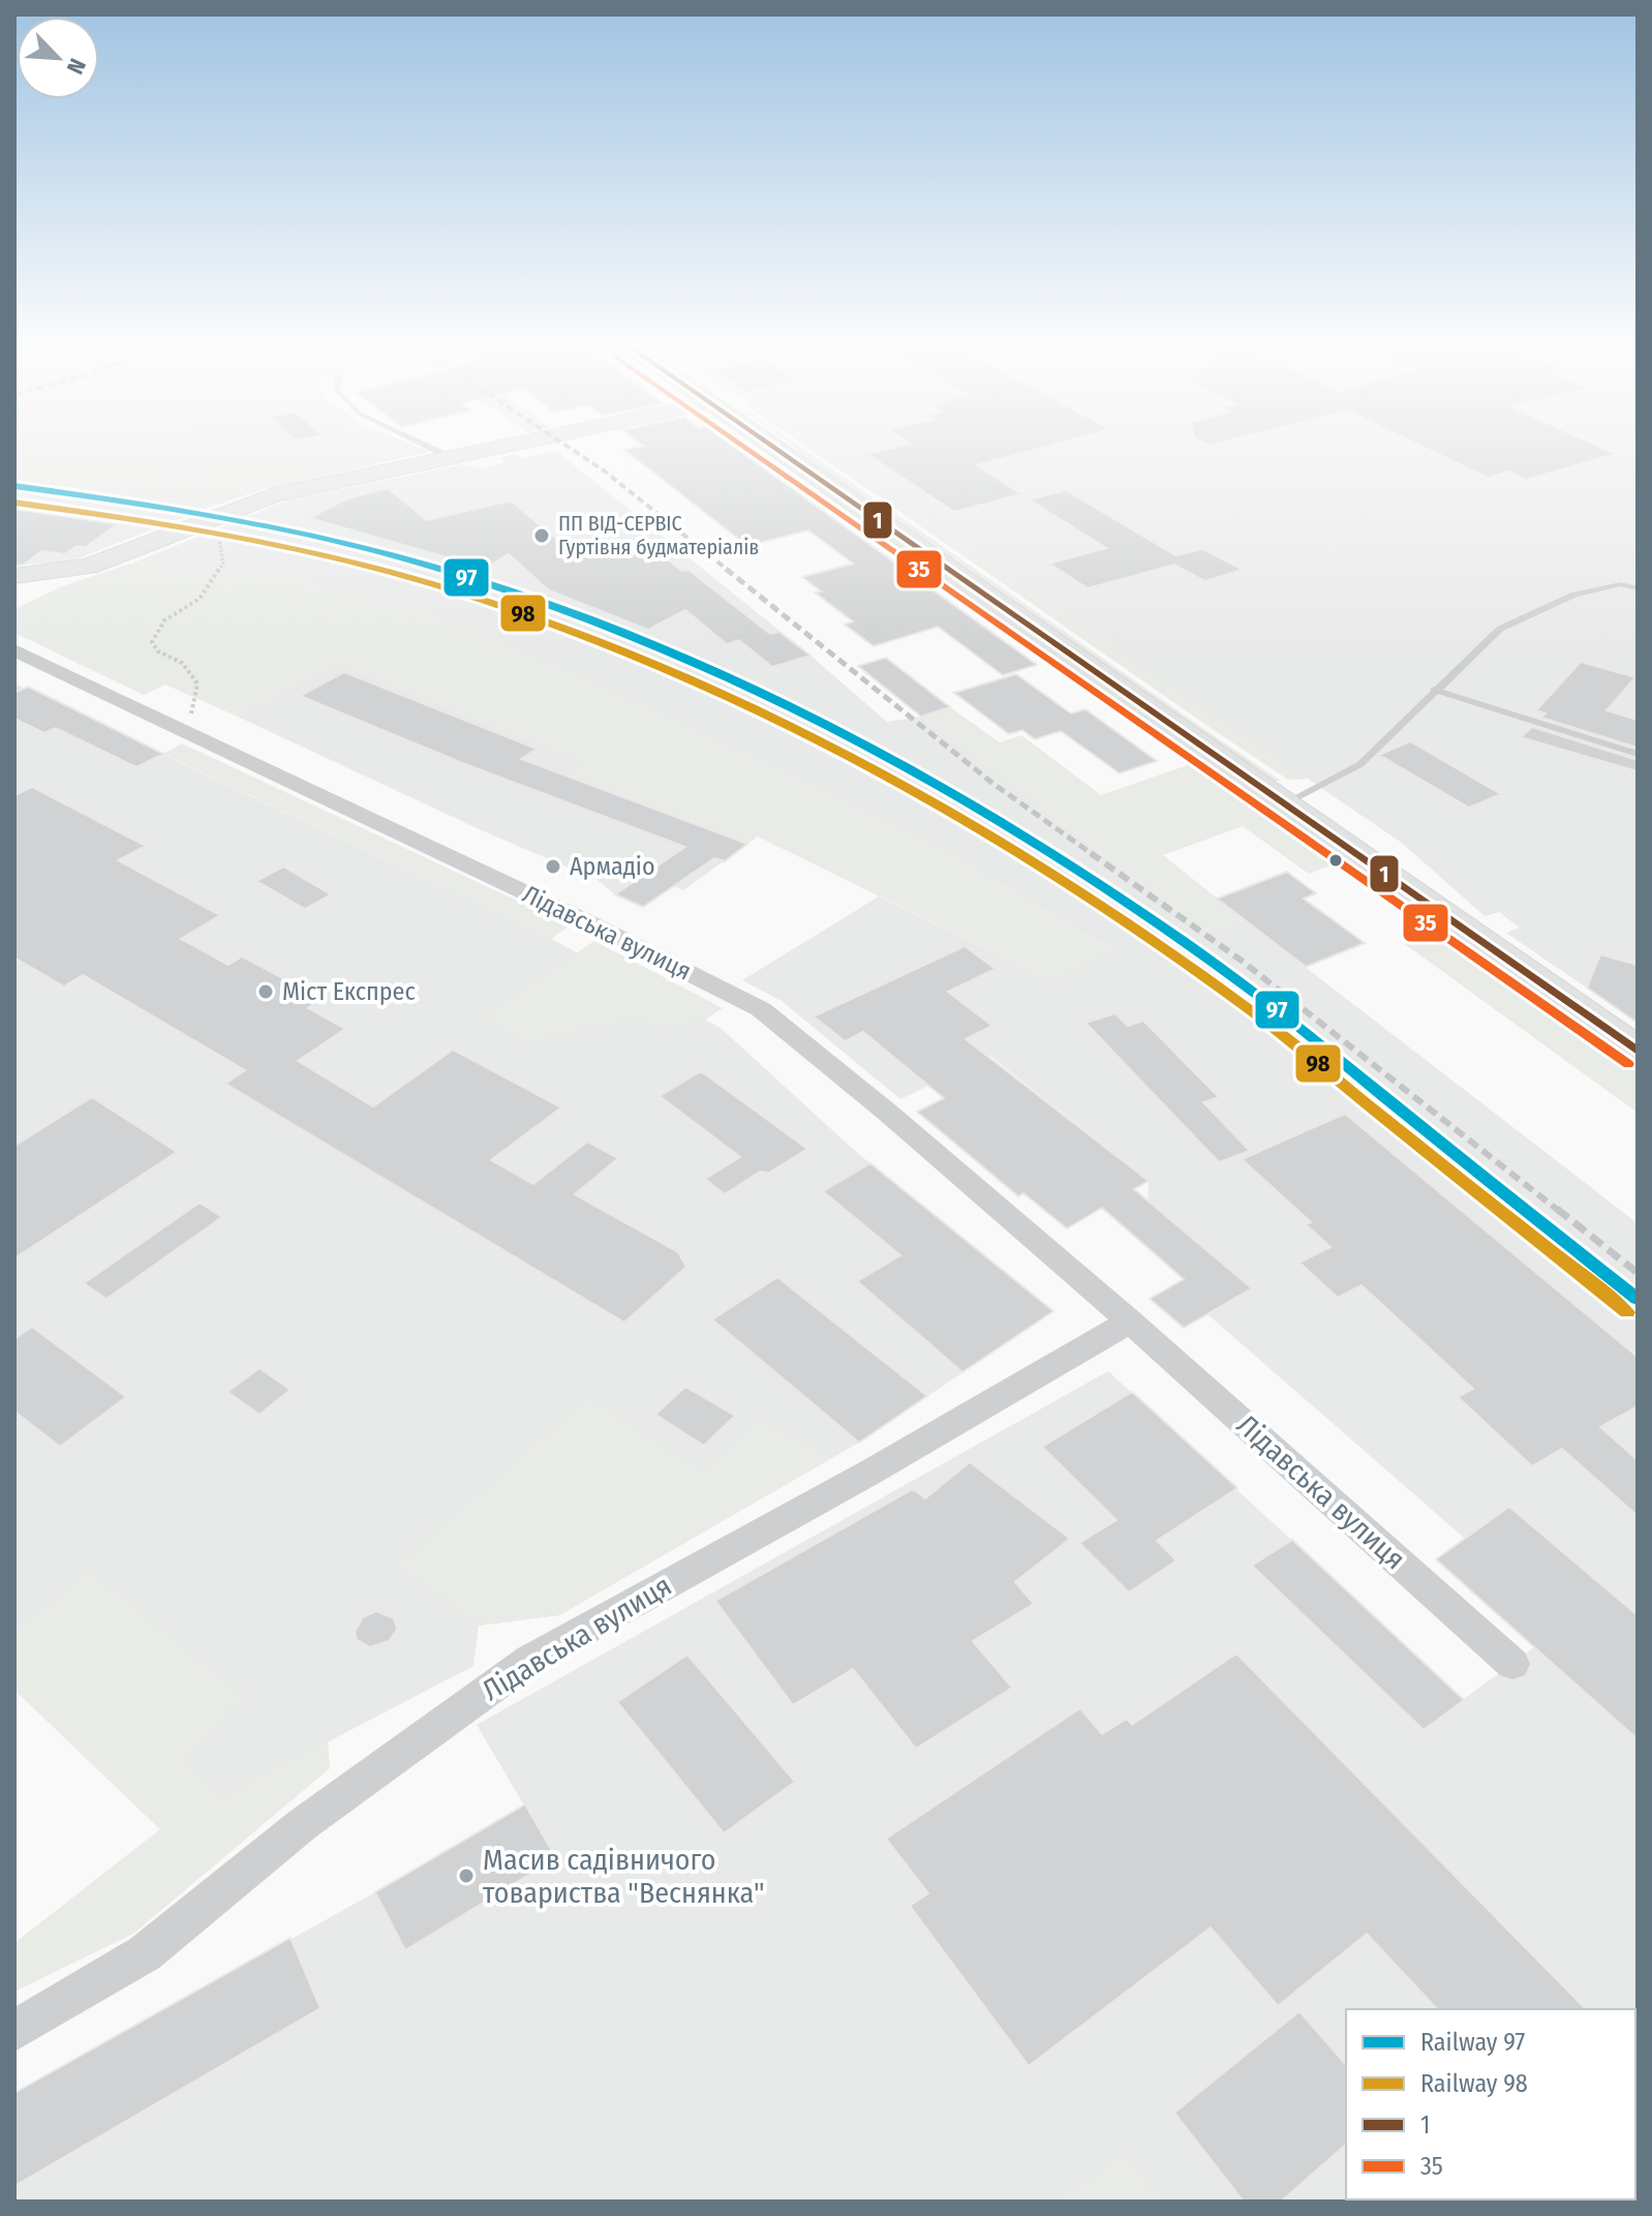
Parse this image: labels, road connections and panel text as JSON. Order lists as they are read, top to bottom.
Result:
{
  "streets": {
    "street": ["Лідавська вулиця"]
  },
  "places": [
    "ПП ВІД-СЕРВІС Гуртівня будматеріалів",
    "Армадіо",
    "Міст Експрес",
    "Масив садівничого товариства \"Веснянка\""
  ],
  "lines": [
    "transit line 1",
    "transit line 35",
    "rail line 97",
    "rail line 98"
  ],
  "legend": [
    "Railway 97",
    "Railway 98",
    "1",
    "35"
  ],
  "north": "bottom right"
}
